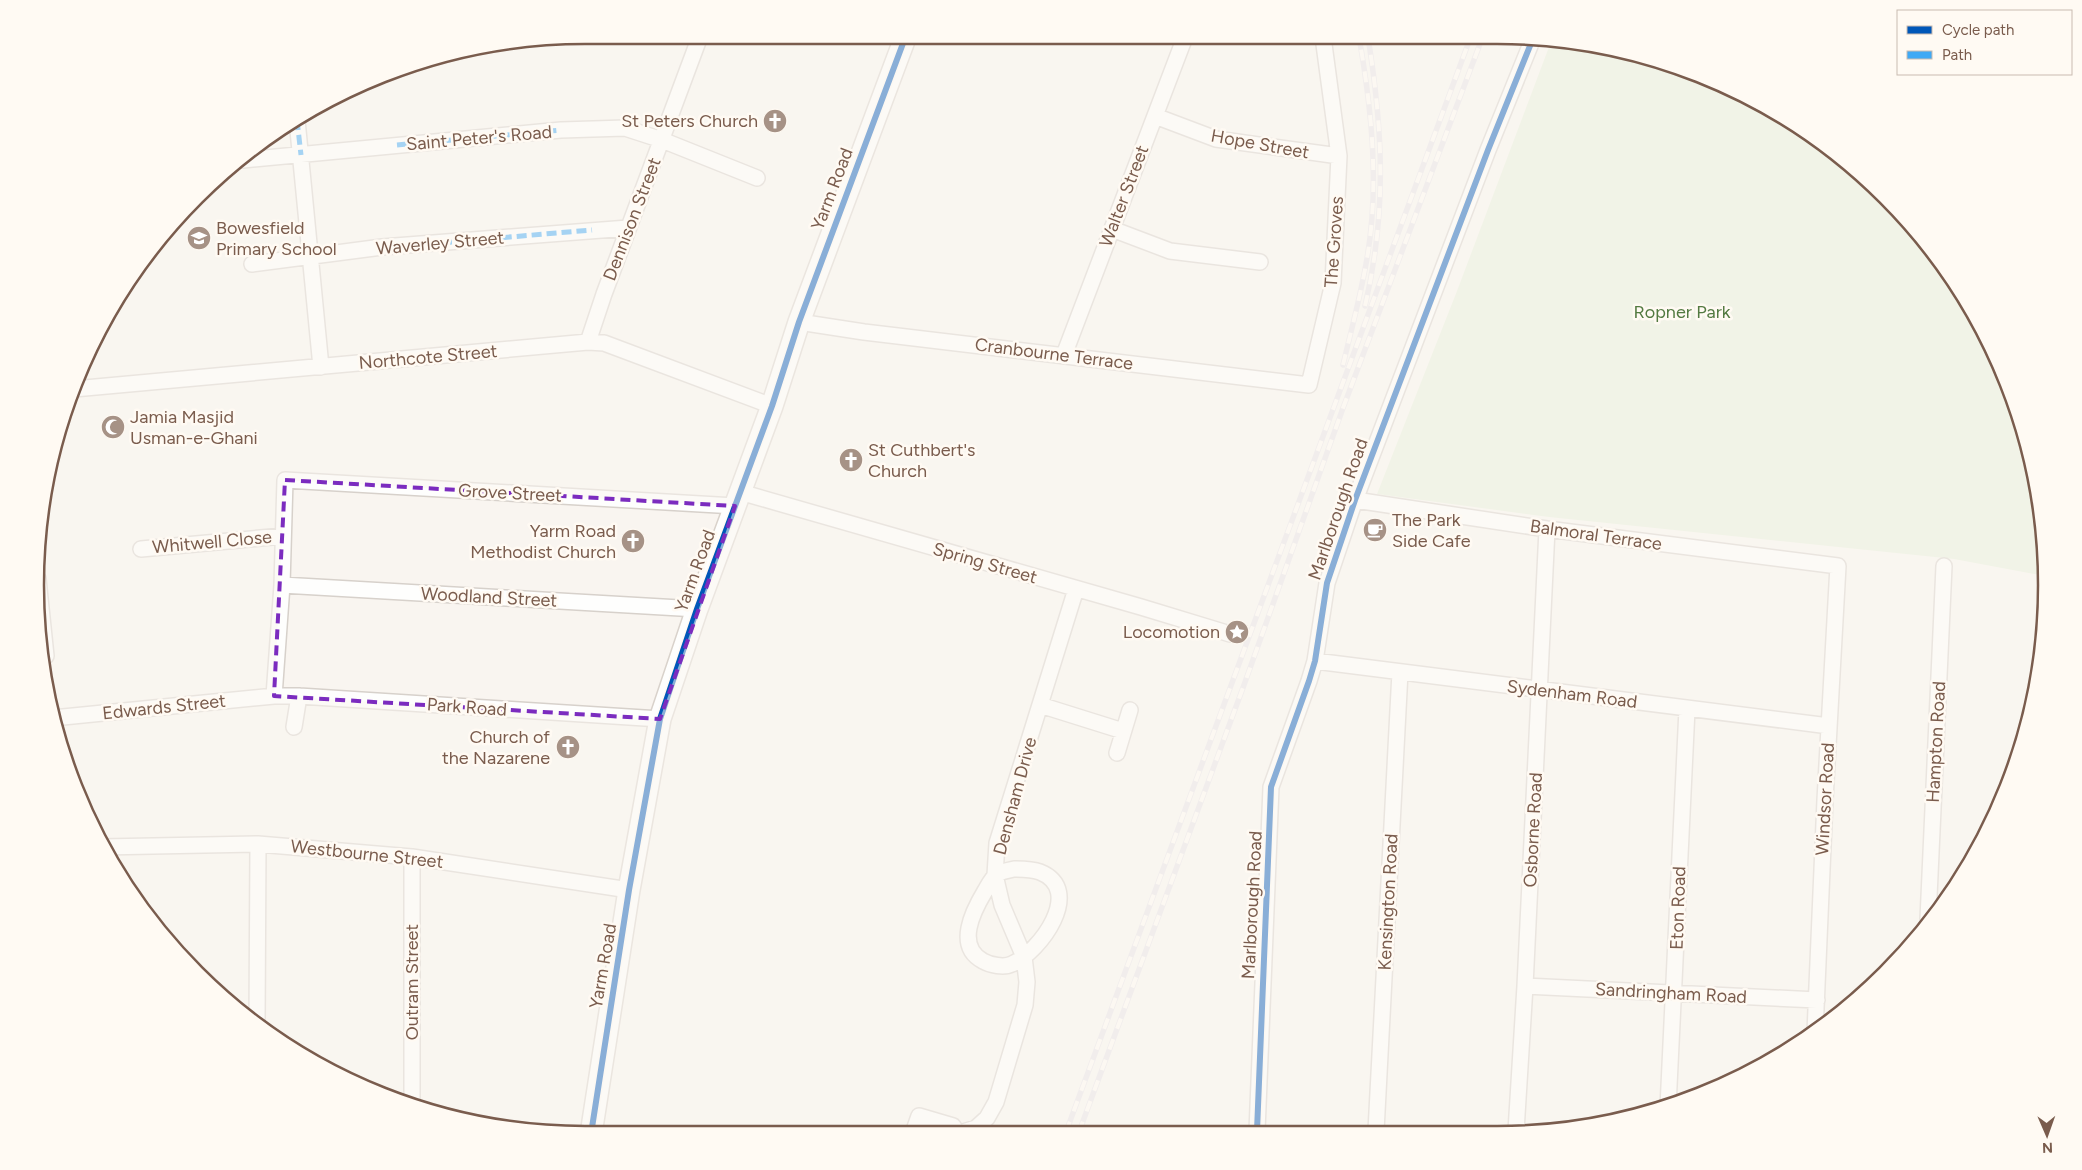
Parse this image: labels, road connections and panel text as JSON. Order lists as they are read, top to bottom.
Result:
{
  "streets": {
    "street": [
      "Saint Peter's Road",
      "Hope Street",
      "Yarm Road",
      "Walter Street",
      "Dennison Street",
      "The Groves",
      "Waverley Street",
      "Cranbourne Terrace",
      "Northcote Street",
      "Grove Street",
      "Marlborough Road",
      "Balmoral Terrace",
      "Whitwell Close",
      "Spring Street",
      "Woodland Street",
      "Sydenham Road",
      "Edwards Street",
      "Park Road",
      "Hampton Road",
      "Densham Drive",
      "Windsor Road",
      "Osborne Road",
      "Westbourne Street",
      "Kensington Road",
      "Eton Road",
      "Outram Street",
      "Sandringham Road"
    ]
  },
  "crossings": [
    ["Saint Peter's Road", "Dennison Street"],
    ["Hope Street", "Walter Street"],
    ["Hope Street", "The Groves"],
    ["Yarm Road", "Cranbourne Terrace"],
    ["Yarm Road", "Northcote Street"],
    ["Yarm Road", "Grove Street"],
    ["Yarm Road", "Spring Street"],
    ["Yarm Road", "Woodland Street"],
    ["Yarm Road", "Park Road"],
    ["Yarm Road", "Westbourne Street"],
    ["Walter Street", "Cranbourne Terrace"],
    ["Dennison Street", "Waverley Street"],
    ["Dennison Street", "Northcote Street"],
    ["The Groves", "Cranbourne Terrace"],
    ["Grove Street", "Whitwell Close"],
    ["Grove Street", "Spring Street"],
    ["Marlborough Road", "Balmoral Terrace"],
    ["Marlborough Road", "Sydenham Road"],
    ["Balmoral Terrace", "Windsor Road"],
    ["Balmoral Terrace", "Osborne Road"],
    ["Spring Street", "Densham Drive"],
    ["Sydenham Road", "Windsor Road"],
    ["Sydenham Road", "Osborne Road"],
    ["Sydenham Road", "Kensington Road"],
    ["Sydenham Road", "Eton Road"],
    ["Edwards Street", "Park Road"],
    ["Windsor Road", "Sandringham Road"],
    ["Osborne Road", "Sandringham Road"],
    ["Westbourne Street", "Outram Street"],
    ["Eton Road", "Sandringham Road"]
  ],
  "parks": ["Ropner Park"],
  "places": {
    "church": [
      "St Peters Church",
      "St Cuthbert's Church",
      "Yarm Road Methodist Church",
      "Church of the Nazarene"
    ],
    "school or university": ["Bowesfield Primary School"],
    "mosque": ["Jamia Masjid Usman-e-Ghani"],
    "cafe": ["The Park Side Cafe"],
    "place": ["Locomotion"]
  },
  "legend": ["Cycle path", "Path"],
  "north": "bottom"
}
